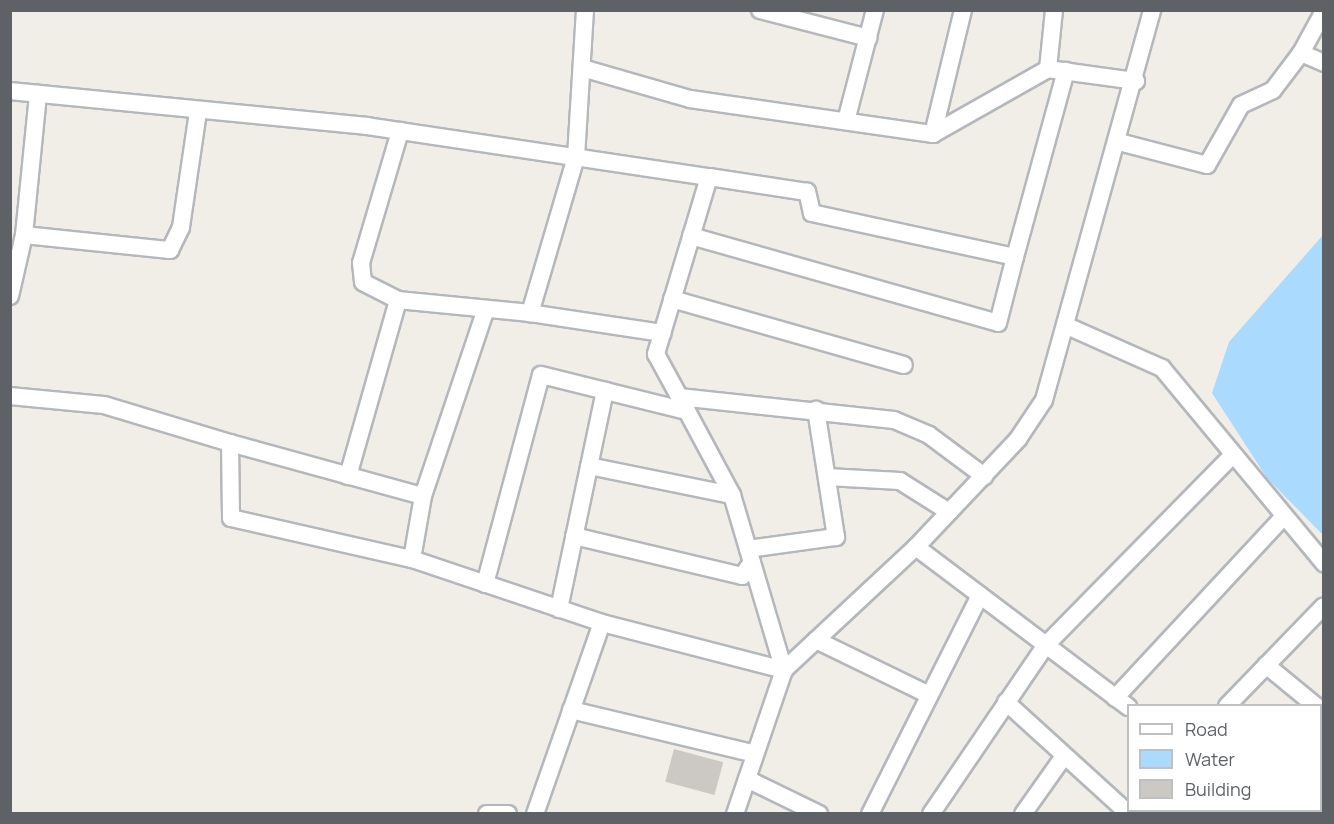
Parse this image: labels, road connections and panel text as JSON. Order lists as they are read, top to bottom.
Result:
{
  "legend": ["Road", "Water", "Building"]
}
